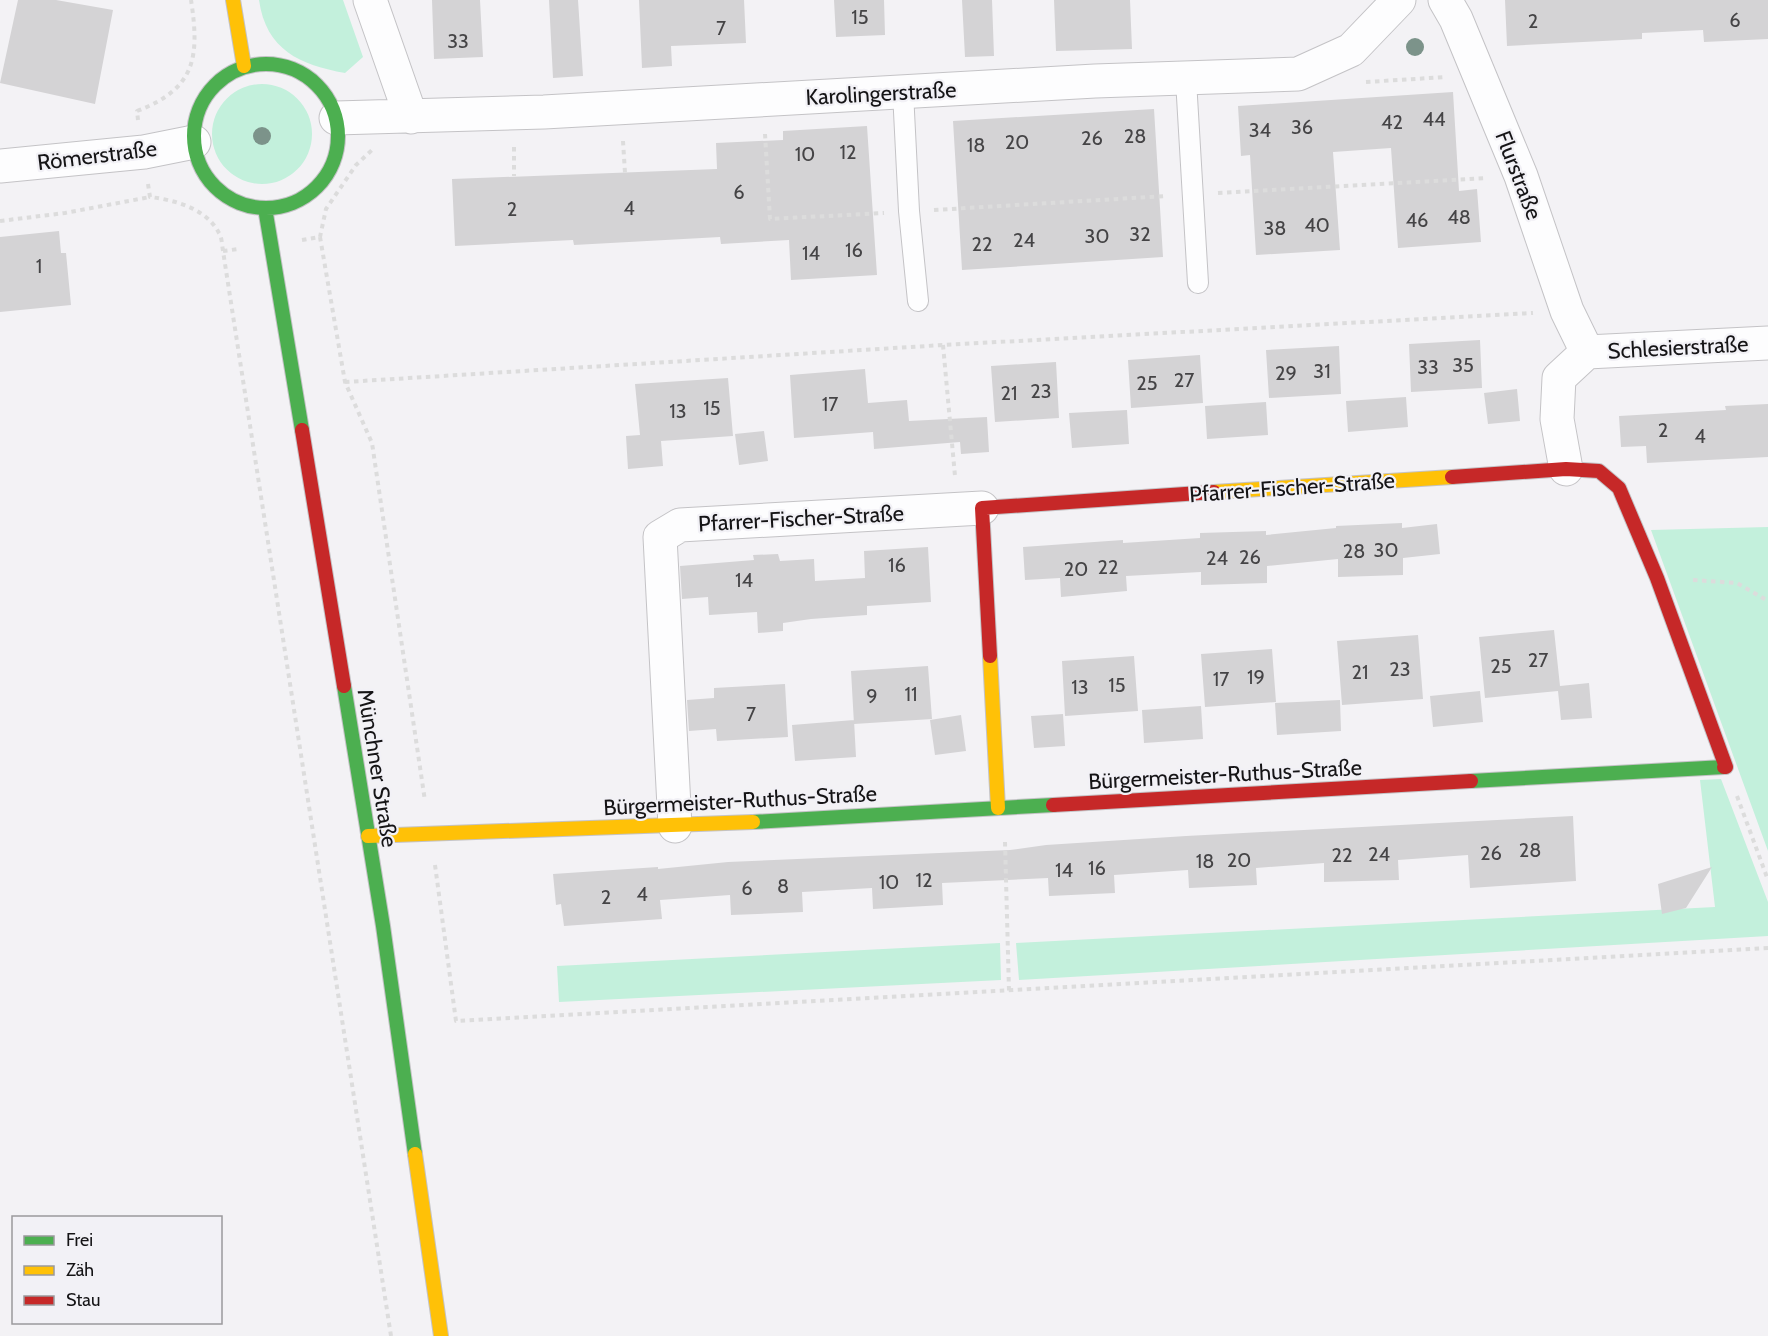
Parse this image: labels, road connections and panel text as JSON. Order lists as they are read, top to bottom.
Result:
{
  "streets": {
    "street": [
      "Karolingerstraße",
      "Römerstraße",
      "Flurstraße",
      "Schlesierstraße",
      "Pfarrer-Fischer-Straße",
      "Münchner Straße",
      "Bürgermeister-Ruthus-Straße"
    ]
  },
  "crossings": [
    ["Karolingerstraße", "Römerstraße"],
    ["Karolingerstraße", "Münchner Straße"],
    ["Römerstraße", "Münchner Straße"],
    ["Flurstraße", "Schlesierstraße"],
    ["Pfarrer-Fischer-Straße", "Bürgermeister-Ruthus-Straße"],
    ["Münchner Straße", "Bürgermeister-Ruthus-Straße"]
  ],
  "house_numbers": [
    "15",
    "6",
    "2",
    "7",
    "33",
    "44",
    "42",
    "36",
    "34",
    "28",
    "26",
    "20",
    "18",
    "12",
    "10",
    "6",
    "4",
    "2",
    "48",
    "46",
    "40",
    "38",
    "32",
    "30",
    "24",
    "22",
    "16",
    "14",
    "1",
    "35",
    "33",
    "31",
    "29",
    "27",
    "25",
    "23",
    "21",
    "17",
    "15",
    "13",
    "2",
    "4",
    "30",
    "28",
    "26",
    "24",
    "16",
    "22",
    "20",
    "14",
    "27",
    "25",
    "23",
    "21",
    "19",
    "17",
    "15",
    "13",
    "11",
    "9",
    "7",
    "28",
    "26",
    "24",
    "22",
    "20",
    "18",
    "16",
    "14",
    "12",
    "10",
    "8",
    "6",
    "4",
    "2"
  ],
  "legend": ["Frei", "Zäh", "Stau"]
}
